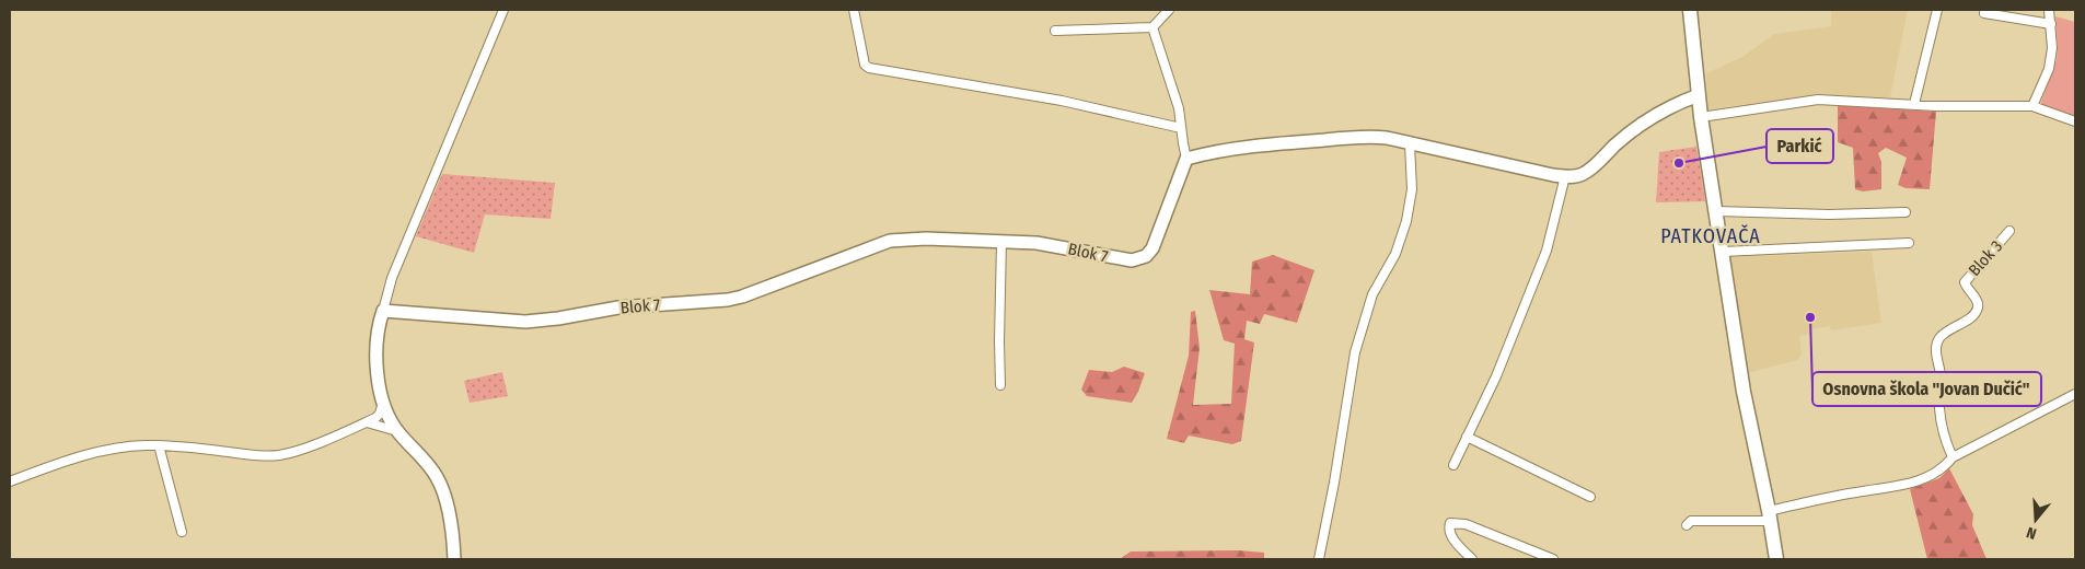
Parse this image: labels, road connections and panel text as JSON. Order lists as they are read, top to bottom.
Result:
{
  "streets": {
    "street": ["Blok 7", "Blok 3"]
  },
  "districts": ["PATKOVAČA"],
  "places": ["Parkić", "Osnovna škola \"Jovan Dučić\""],
  "north": "bottom"
}
